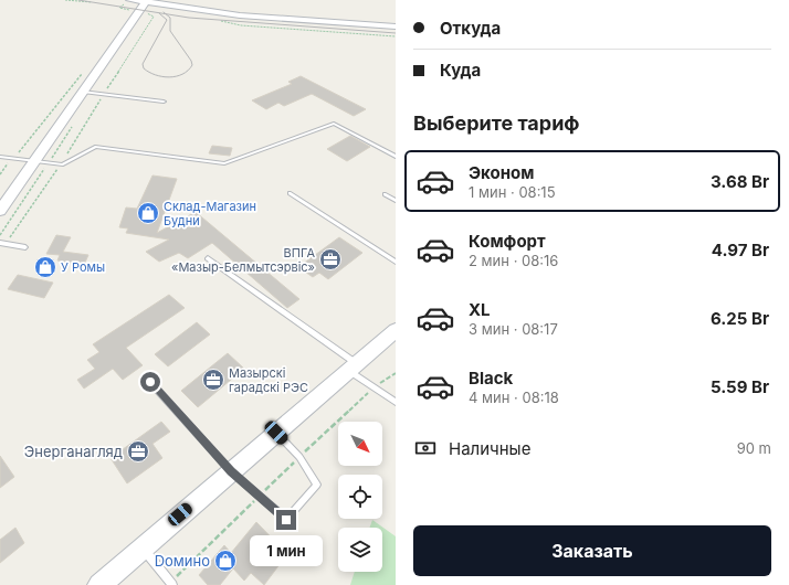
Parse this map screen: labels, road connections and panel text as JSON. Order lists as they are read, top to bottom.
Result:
{
  "places": {
    "shop": ["Склад-Магазин Будни", "У Ромы", "Dомино"],
    "office": ["ВПГА «Мазыр-Белмытсэрвіс»", "Мазырскі гарадскі РЭС", "Энерганагляд"]
  },
  "north": "bottom right",
  "page": {
    "banner": ["Откуда", "Куда"],
    "heading": "Выберите тариф",
    "list": [
      {
        "name": "Эконом",
        "note": "1 мин · 08:15",
        "value": "3.68 Br"
      },
      {
        "name": "Комфорт",
        "note": "2 мин · 08:16",
        "value": "4.97 Br"
      },
      {
        "name": "XL",
        "note": "3 мин · 08:17",
        "value": "6.25 Br"
      },
      {
        "name": "Black",
        "note": "4 мин · 08:18",
        "value": "5.59 Br"
      }
    ],
    "pay": ["Наличные", "90 m"],
    "buttons": "Заказать",
    "bubble": "1 мин"
  }
}
